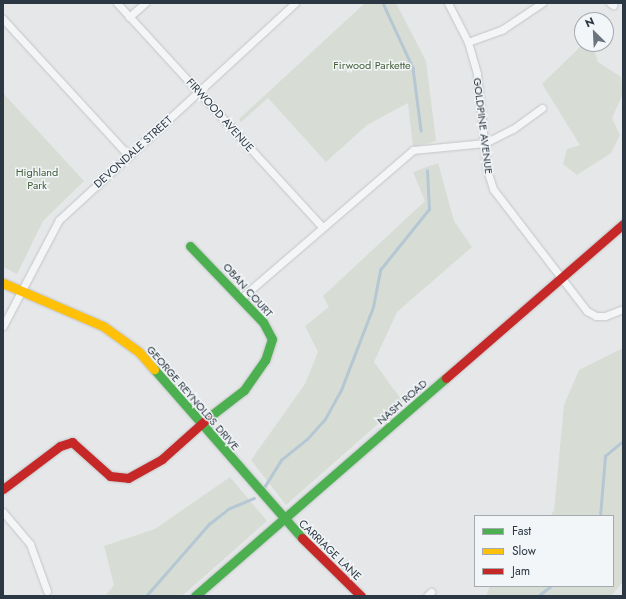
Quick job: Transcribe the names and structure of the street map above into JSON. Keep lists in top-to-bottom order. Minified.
{"streets":{"street":["FIRWOOD AVENUE","GOLDPINE AVENUE","DEVONDALE STREET","OBAN COURT","GEORGE REYNOLDS DRIVE","NASH ROAD","CARRIAGE LANE"]},"crossings":[["FIRWOOD AVENUE","DEVONDALE STREET"],["GOLDPINE AVENUE","NASH ROAD"],["DEVONDALE STREET","GEORGE REYNOLDS DRIVE"],["OBAN COURT","GEORGE REYNOLDS DRIVE"],["GEORGE REYNOLDS DRIVE","NASH ROAD"],["GEORGE REYNOLDS DRIVE","CARRIAGE LANE"],["NASH ROAD","CARRIAGE LANE"]],"parks":["Firwood Parkette","Highland Park"],"legend":["Fast","Slow","Jam"],"north":"top left"}
